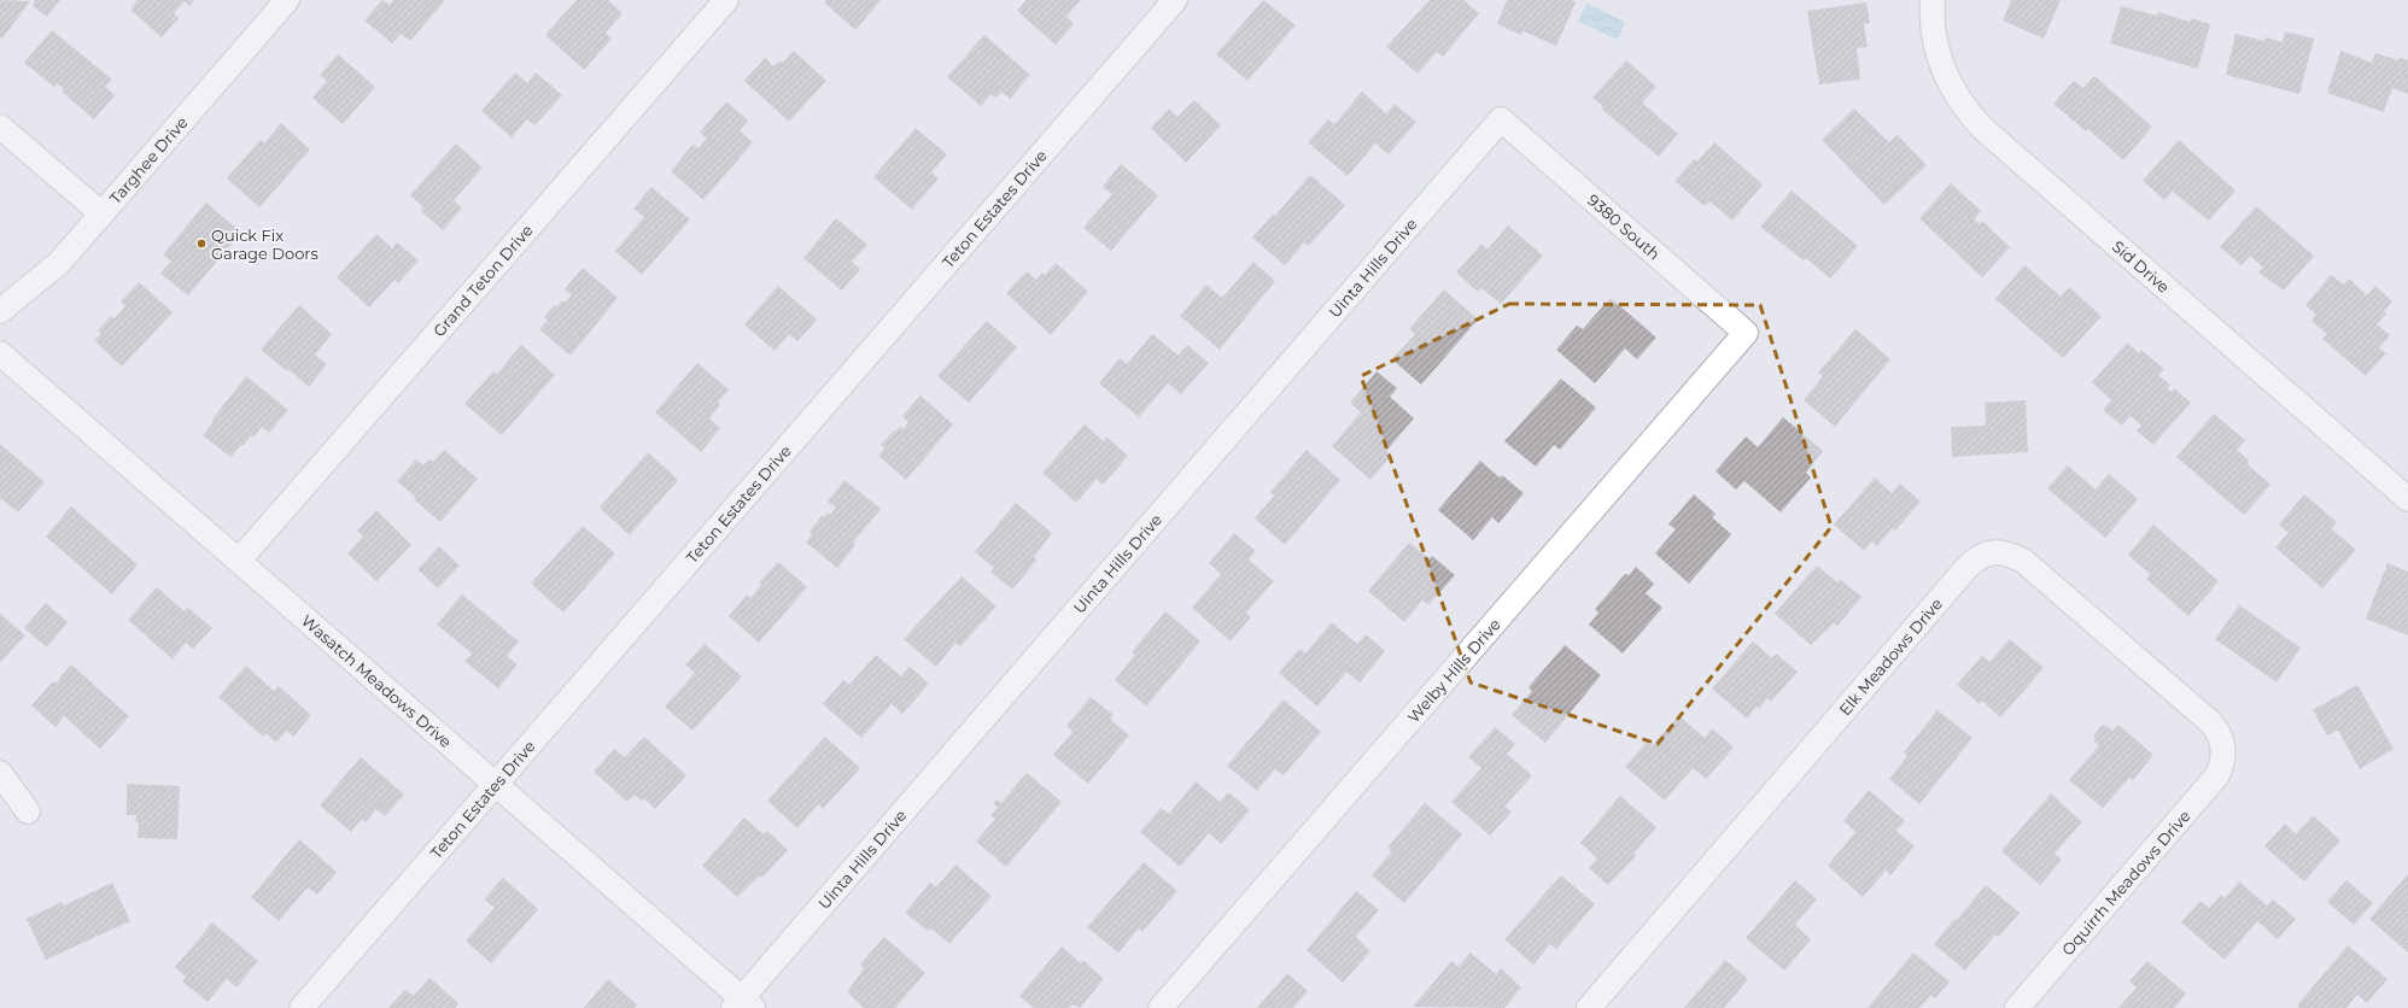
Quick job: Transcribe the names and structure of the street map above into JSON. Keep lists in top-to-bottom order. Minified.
{"streets":{"street":["Targhee Drive","Teton Estates Drive","9380 South","Sid Drive","Uinta Hills Drive","Grand Teton Drive","Elk Meadows Drive","Welby Hills Drive","Wasatch Meadows Drive","Oquirrh Meadows Drive"]},"crossings":[["Teton Estates Drive","Wasatch Meadows Drive"],["9380 South","Uinta Hills Drive"],["9380 South","Welby Hills Drive"],["Uinta Hills Drive","Wasatch Meadows Drive"],["Grand Teton Drive","Wasatch Meadows Drive"],["Elk Meadows Drive","Oquirrh Meadows Drive"]],"places":["Quick Fix Garage Doors"]}
